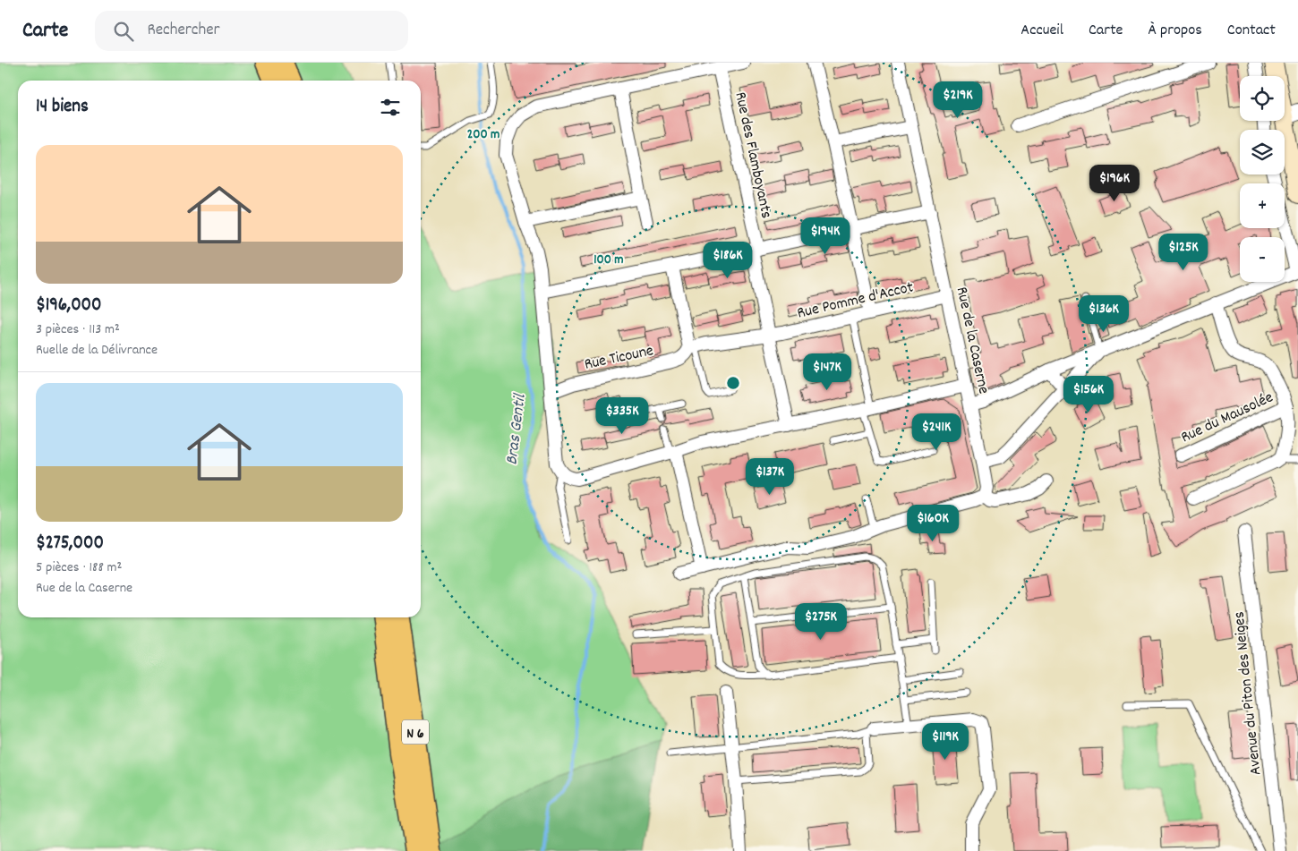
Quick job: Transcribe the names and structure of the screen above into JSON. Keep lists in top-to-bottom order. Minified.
{"streets":{"main road":["N 6"],"street":["Rue des Flamboyants","Rue Pomme d'Accot","Rue de la Caserne","Rue Ticoune","Rue du Mausolée","Avenue du Piton des Neiges"]},"crossings":[["Rue des Flamboyants","Rue Pomme d'Accot"],["Rue des Flamboyants","Rue Ticoune"],["Rue Pomme d'Accot","Rue de la Caserne"],["Rue Pomme d'Accot","Rue Ticoune"]],"water":["Bras Gentil"],"page":{"header":"Carte","search":"Rechercher","nav":["Accueil","Carte","À propos","Contact"],"map_buttons":["+","−"],"heading":"14 biens","price":["$219K","$196K","$194K","$125K","$186K","$136K","$147K","$156K","$335K","$241K","$137K","$160K","$275K","$119K"],"list":[{"name":"$196,000","note":"3 pièces · 113 m² · Ruelle de la Délivrance"},{"name":"$275,000","note":"5 pièces · 188 m² · Rue de la Caserne"}]},"rings":["200 m","100 m"]}
